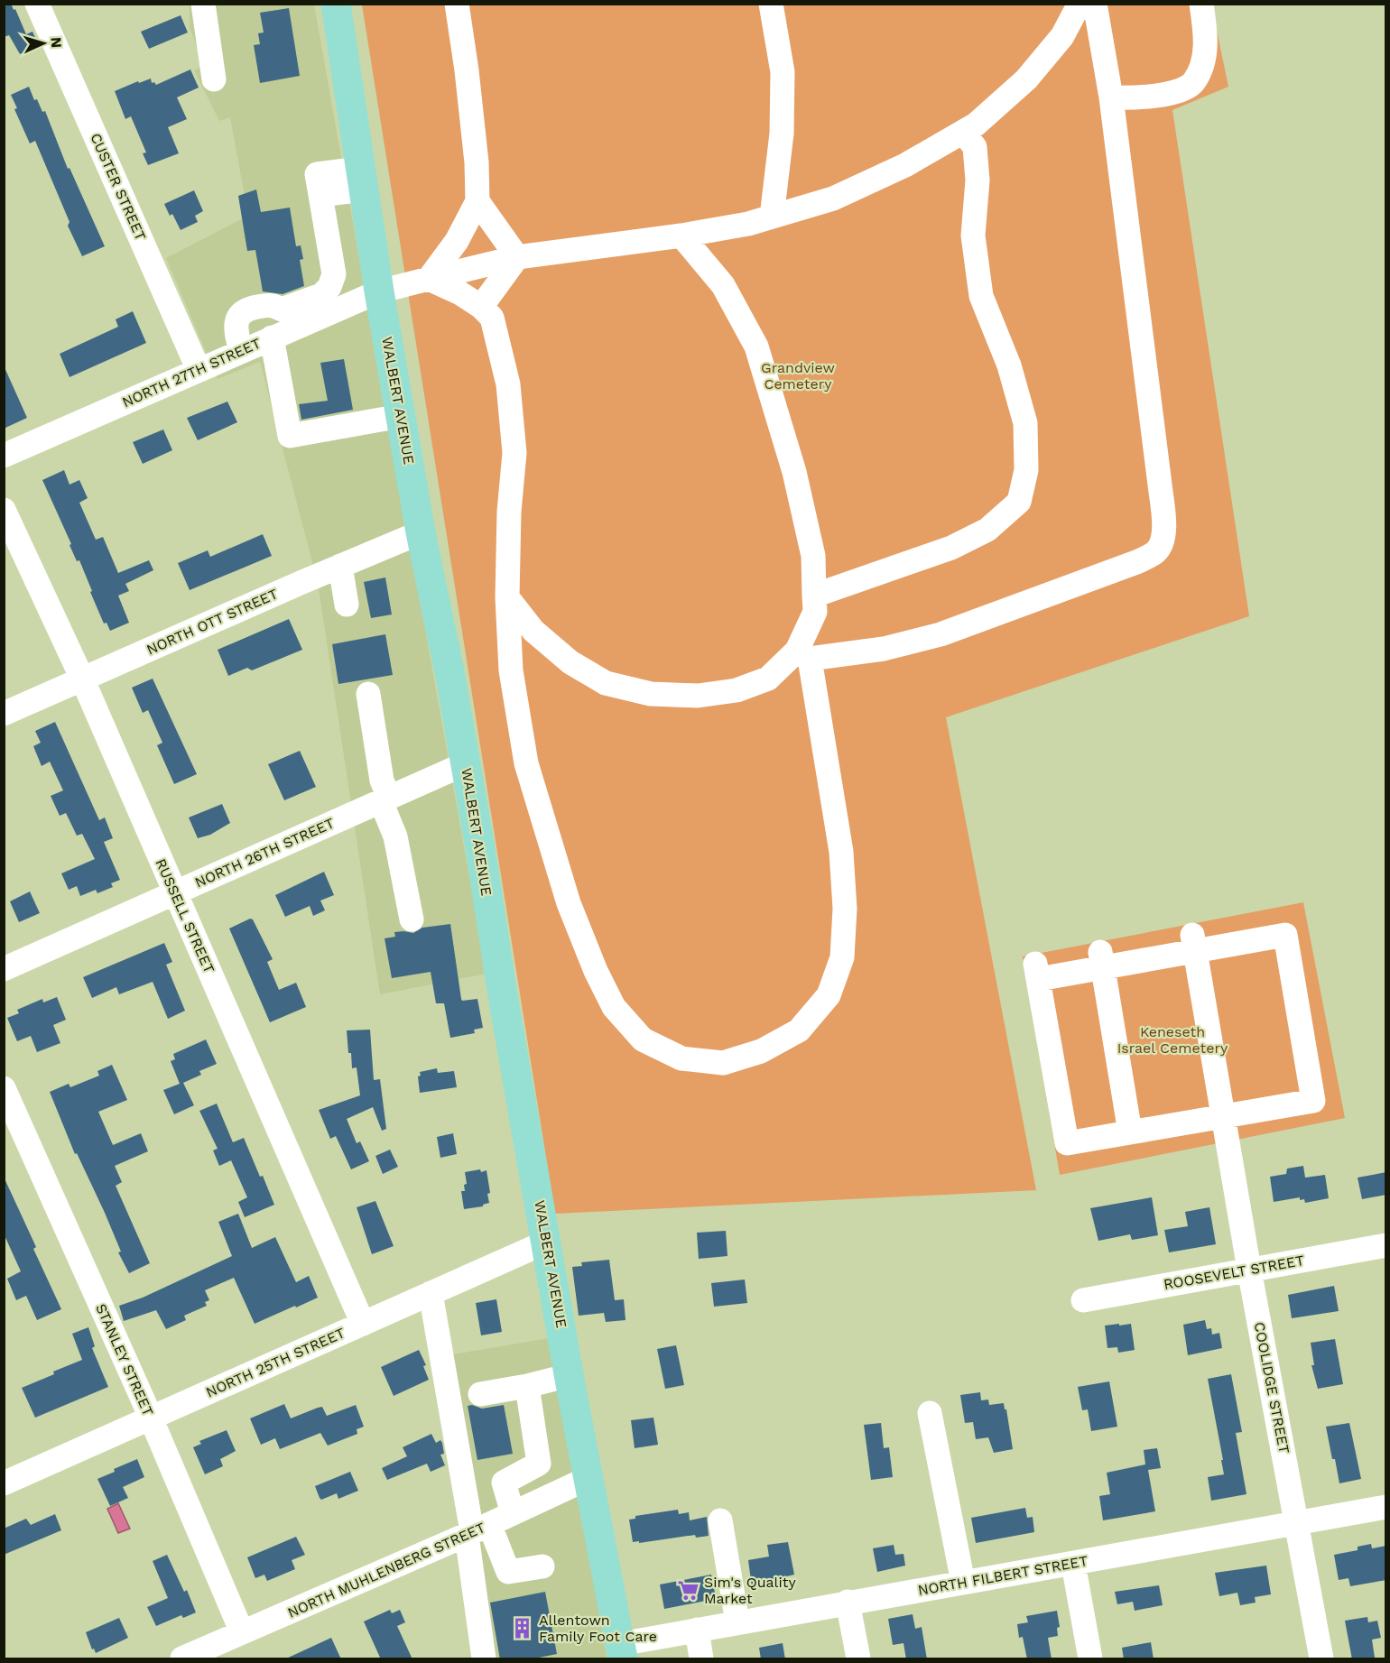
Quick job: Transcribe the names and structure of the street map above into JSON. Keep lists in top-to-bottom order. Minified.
{"streets":{"main road":["WALBERT AVENUE"],"street":["CUSTER STREET","NORTH 27TH STREET","NORTH OTT STREET","NORTH 26TH STREET","RUSSELL STREET","ROOSEVELT STREET","STANLEY STREET","NORTH 25TH STREET","COOLIDGE STREET","NORTH MUHLENBERG STREET","NORTH FILBERT STREET"]},"crossings":[["CUSTER STREET","NORTH 27TH STREET"],["NORTH 27TH STREET","WALBERT AVENUE"],["WALBERT AVENUE","NORTH OTT STREET"],["WALBERT AVENUE","NORTH 26TH STREET"],["WALBERT AVENUE","NORTH 25TH STREET"],["WALBERT AVENUE","NORTH MUHLENBERG STREET"],["WALBERT AVENUE","NORTH FILBERT STREET"],["NORTH OTT STREET","RUSSELL STREET"],["NORTH 26TH STREET","RUSSELL STREET"],["RUSSELL STREET","NORTH 25TH STREET"],["ROOSEVELT STREET","COOLIDGE STREET"],["STANLEY STREET","NORTH 25TH STREET"],["STANLEY STREET","NORTH MUHLENBERG STREET"],["COOLIDGE STREET","NORTH FILBERT STREET"]],"parks":["Grandview Cemetery","Keneseth Israel Cemetery"],"places":{"supermarket":["Sim's Quality Market"],"building":["Allentown Family Foot Care"]},"north":"right"}
